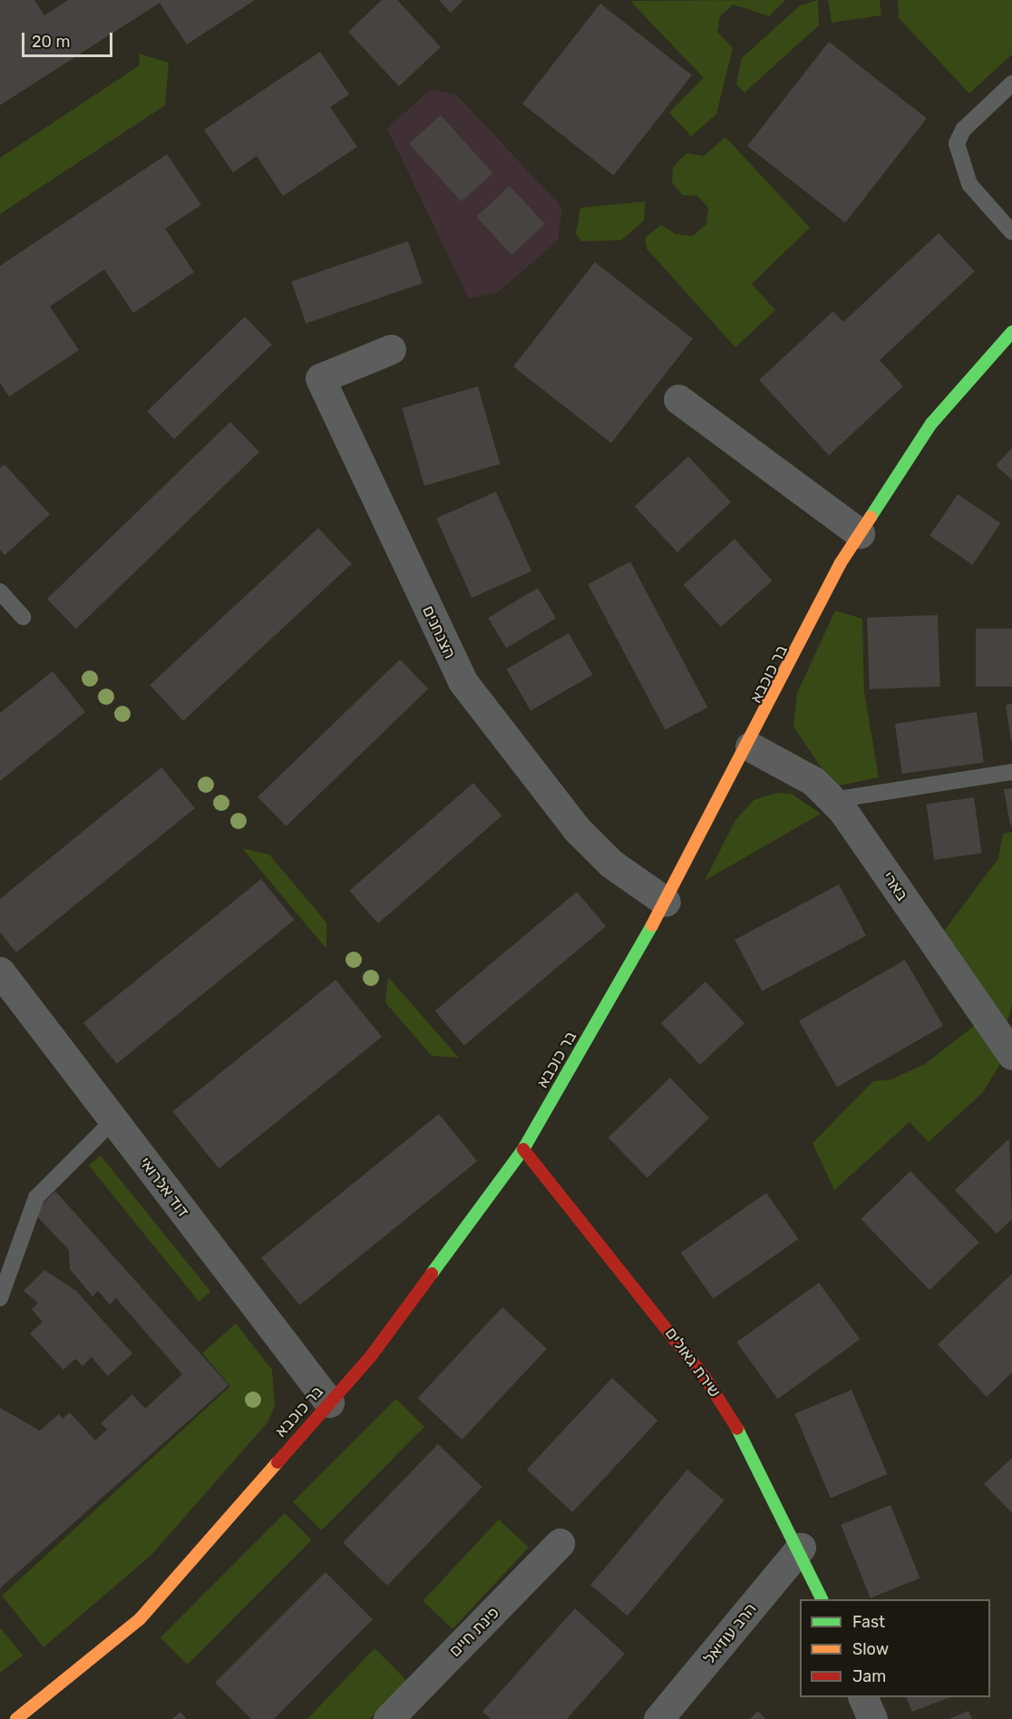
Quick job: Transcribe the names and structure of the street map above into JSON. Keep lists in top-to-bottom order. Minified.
{"streets":{"street":["הצנחנים","בר כוכבא","בארי","דוד אלרואי","שירת גאולים","פינת חיים","הרב עוזיאל"]},"crossings":[["הצנחנים","בר כוכבא"],["בר כוכבא","בארי"],["בר כוכבא","דוד אלרואי"],["בר כוכבא","שירת גאולים"],["שירת גאולים","הרב עוזיאל"]],"legend":["Fast","Slow","Jam"],"scale_bar":"20 m"}
